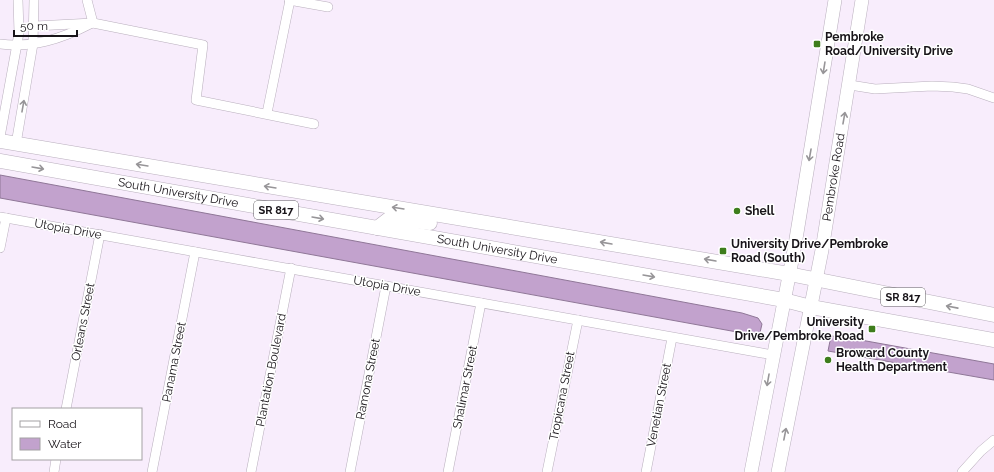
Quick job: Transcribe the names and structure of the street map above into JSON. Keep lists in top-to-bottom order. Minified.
{"streets":{"main road":["Pembroke Road","South University Drive","SR 817"],"street":["Utopia Drive","Orleans Street","Panama Street","Plantation Boulevard","Ramona Street","Shalimar Street","Tropicana Street","Venetian Street"]},"crossings":[["Pembroke Road","South University Drive"],["Utopia Drive","Orleans Street"],["Utopia Drive","Panama Street"],["Utopia Drive","Plantation Boulevard"],["Utopia Drive","Ramona Street"],["Utopia Drive","Shalimar Street"],["Utopia Drive","Tropicana Street"],["Utopia Drive","Venetian Street"]],"places":{"transit":["Pembroke Road/University Drive","University Drive/Pembroke Road (South)","University Drive/Pembroke Road"],"other":["Shell","Broward County Health Department"]},"legend":["Road","Water"],"scale_bar":"50 m"}
